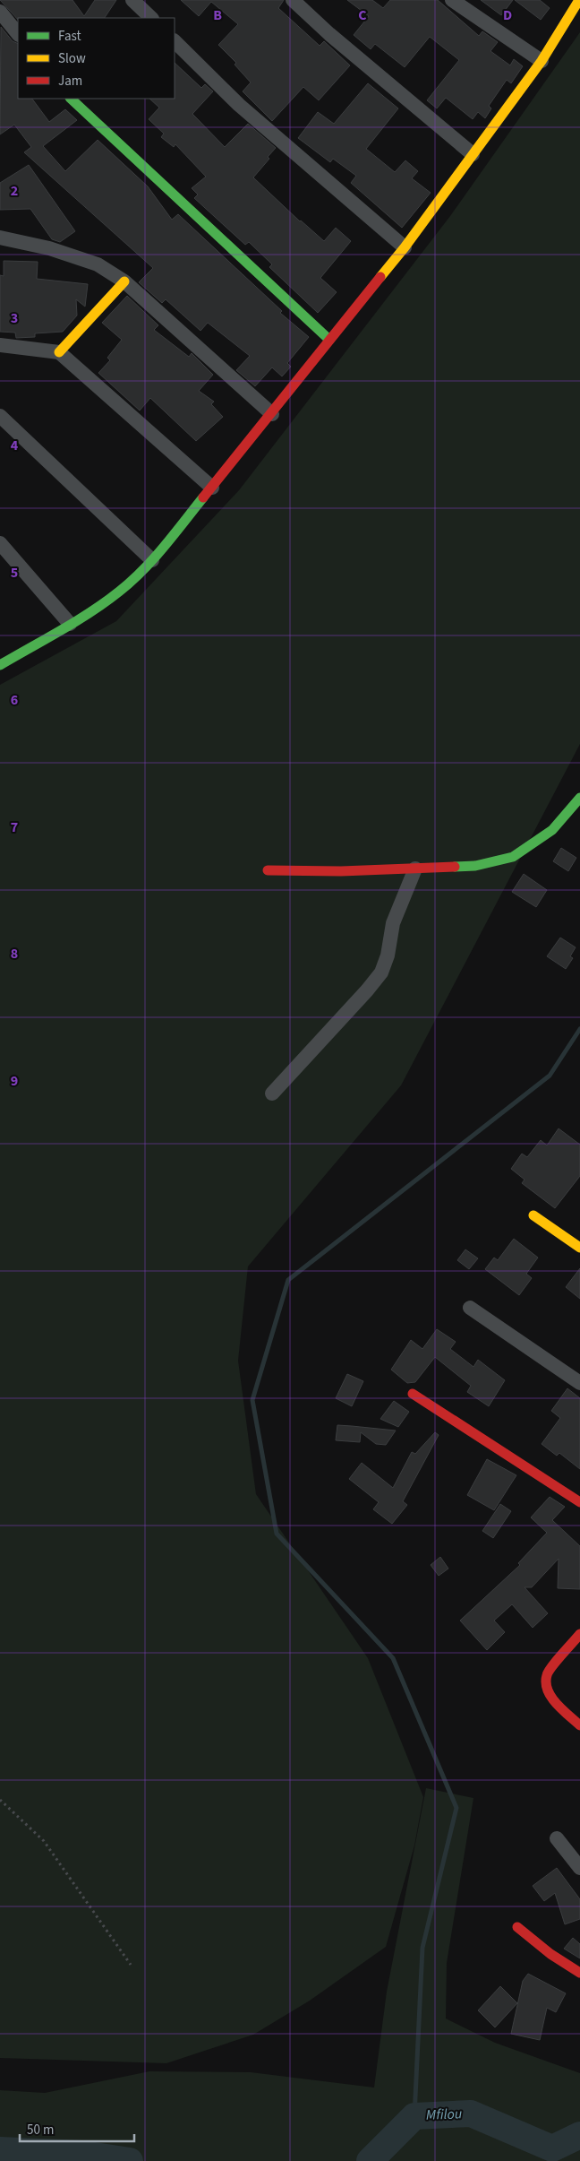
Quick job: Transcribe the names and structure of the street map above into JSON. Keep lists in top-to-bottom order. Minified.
{"water":["Mfilou"],"legend":["Fast","Slow","Jam"],"scale_bar":"50 m","grid":{"columns":["B","C","D"],"rows":["2","3","4","5","6","7","8","9"]}}
